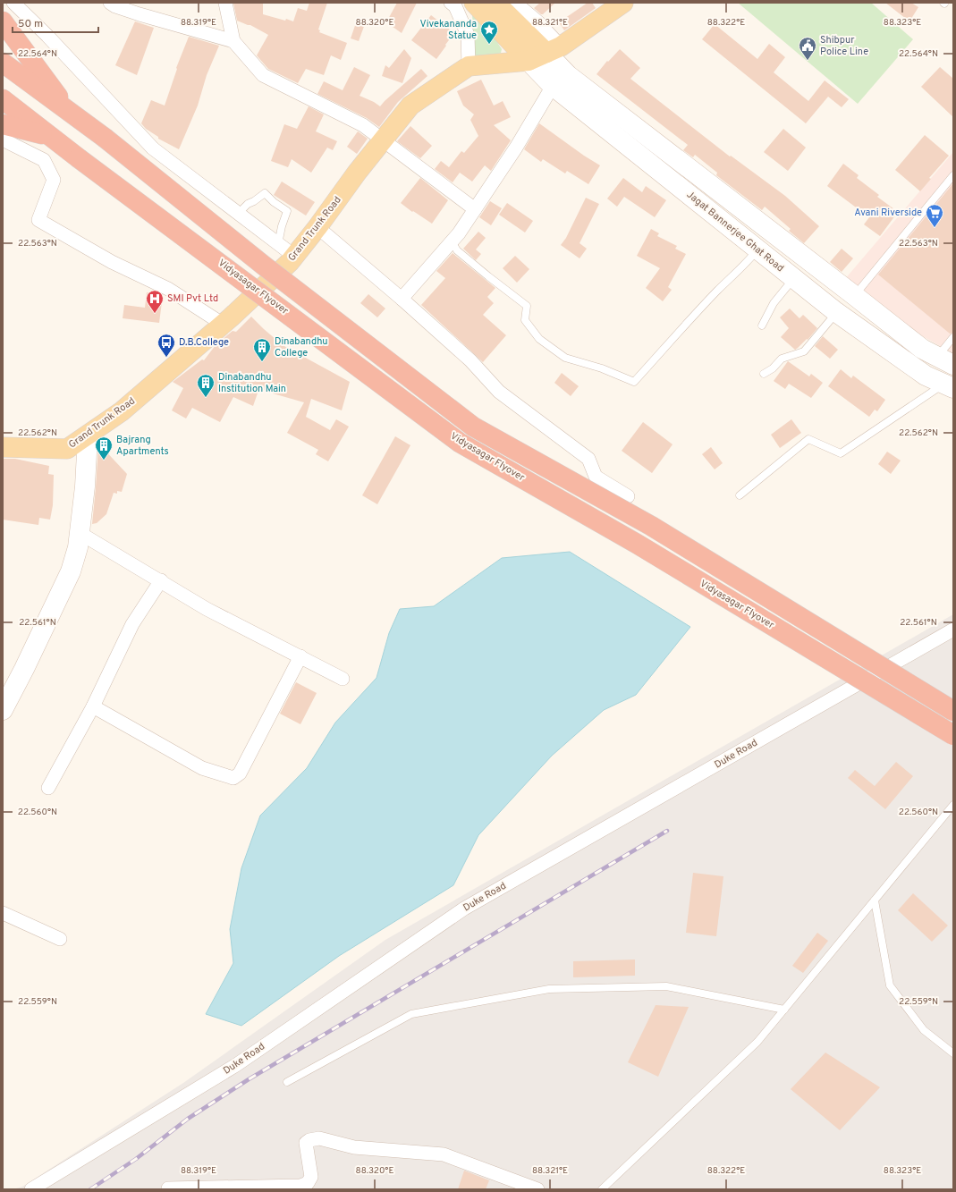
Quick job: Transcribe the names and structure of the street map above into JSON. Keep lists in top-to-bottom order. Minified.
{"streets":{"highway":["Vidyasagar Flyover"],"main road":["Grand Trunk Road","Jagat Bannerjee Ghat Road"],"street":["Duke Road"]},"crossings":[["Grand Trunk Road","Jagat Bannerjee Ghat Road"]],"places":{"place":["Vivekananda Statue"],"public building":["Shibpur Police Line"],"supermarket":["Avani Riverside"],"hospital":["SMI Pvt Ltd"],"bus stop":["D.B.College"],"building":["Dinabandhu College","Dinabandhu Institution Main","Bajrang Apartments"]},"scale_bar":"50 m","coordinates":["88.319°E","88.320°E","88.321°E","88.322°E","88.323°E","22.564°N","22.563°N","22.562°N","22.561°N","22.560°N","22.559°N"]}
